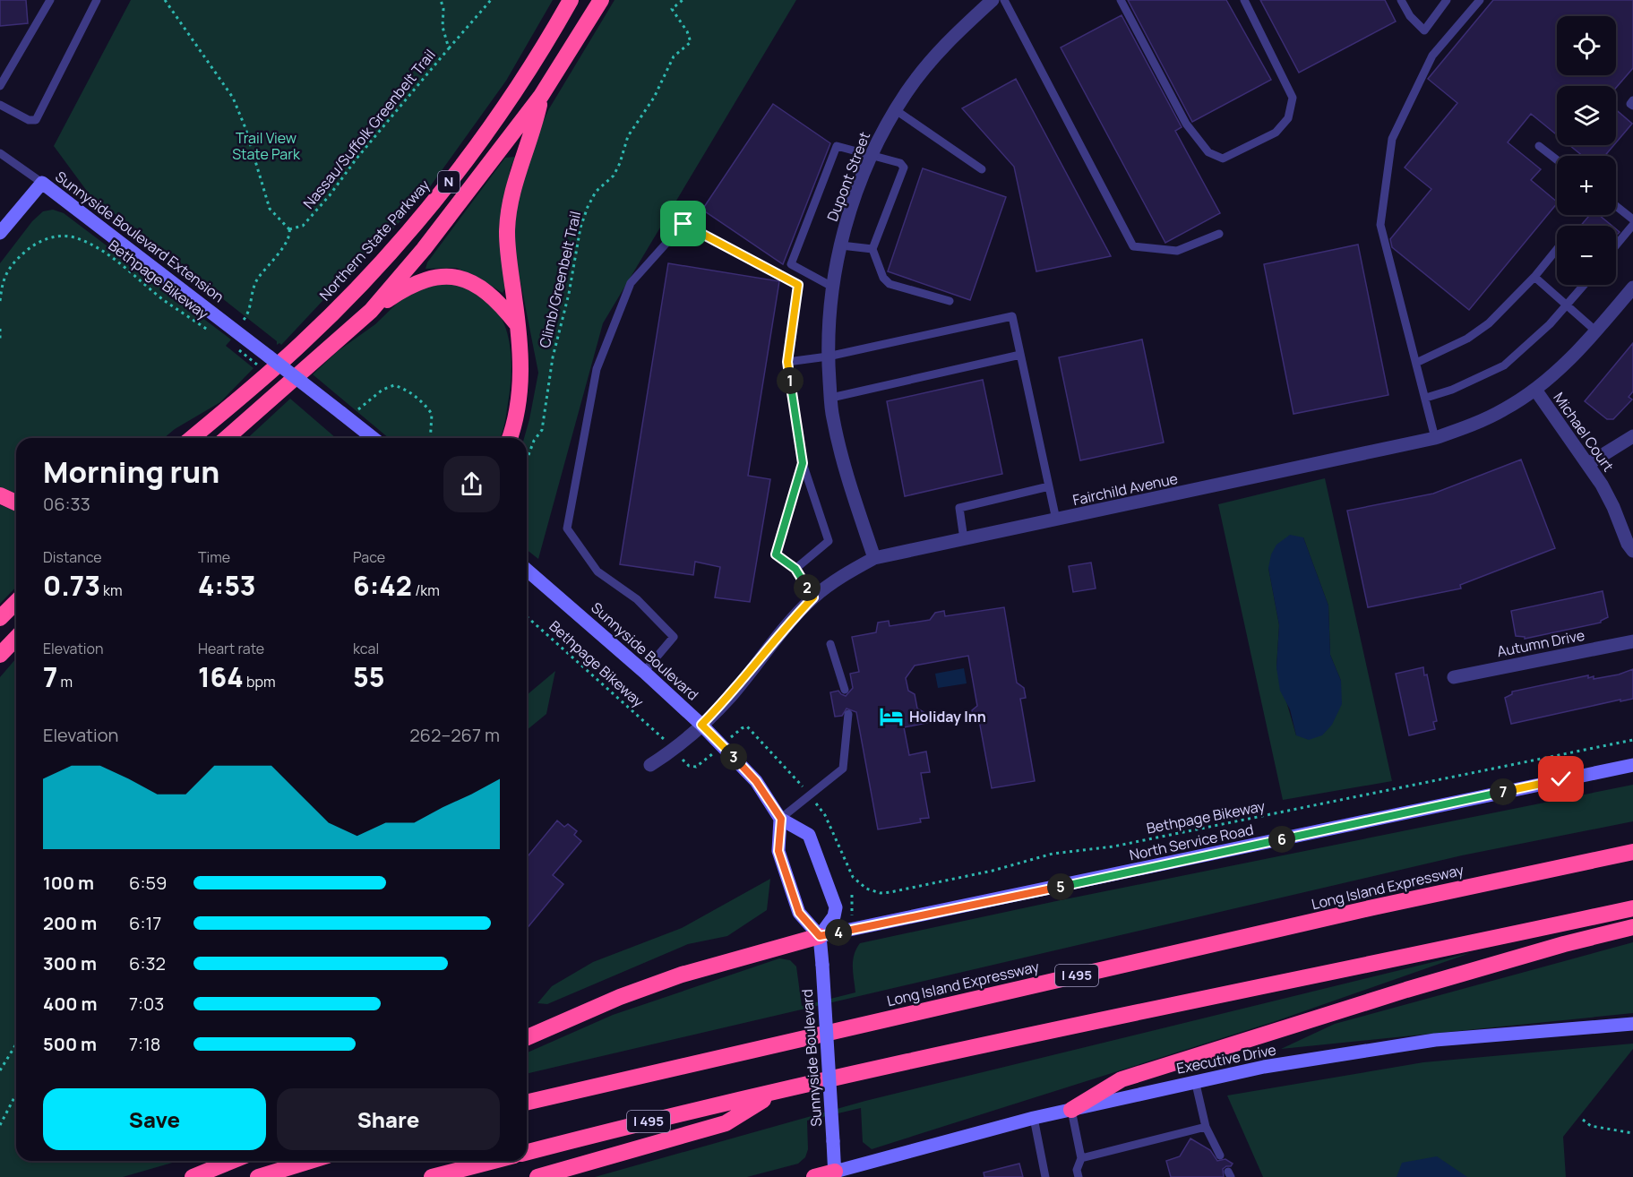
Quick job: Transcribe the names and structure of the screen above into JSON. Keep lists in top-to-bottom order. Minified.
{"streets":{"highway":["N","Northern State Parkway","Long Island Expressway","I 495"],"main road":["Sunnyside Boulevard Extension","Sunnyside Boulevard","North Service Road","Executive Drive"],"street":["Dupont Street","Michael Court","Fairchild Avenue","Autumn Drive"],"path":["Nassau/Suffolk Greenbelt Trail","Bethpage Bikeway","Climb/Greenbelt Trail"]},"crossings":[["Dupont Street","Fairchild Avenue"],["Michael Court","Fairchild Avenue"],["Fairchild Avenue","Sunnyside Boulevard"],["Sunnyside Boulevard","North Service Road"],["Sunnyside Boulevard","Executive Drive"]],"parks":["Trail View State Park"],"places":{"hotel":["Holiday Inn"]},"page":{"map_buttons":["+","−"],"pins":["1","2","3","7","6","5","4"],"heading":["Morning run","06:33"],"stats":[["Distance","0.73 km"],["Time","4:53"],["Pace","6:42 /km"],["Elevation","7 m"],["Heart rate","164 bpm"],["kcal","55"]],"chart":["Elevation","262–267 m"],"list":[{"name":"100 m","note":"6:59"},{"name":"200 m","note":"6:17"},{"name":"300 m","note":"6:32"},{"name":"400 m","note":"7:03"},{"name":"500 m","note":"7:18"}],"buttons":["Save","Share"]}}
